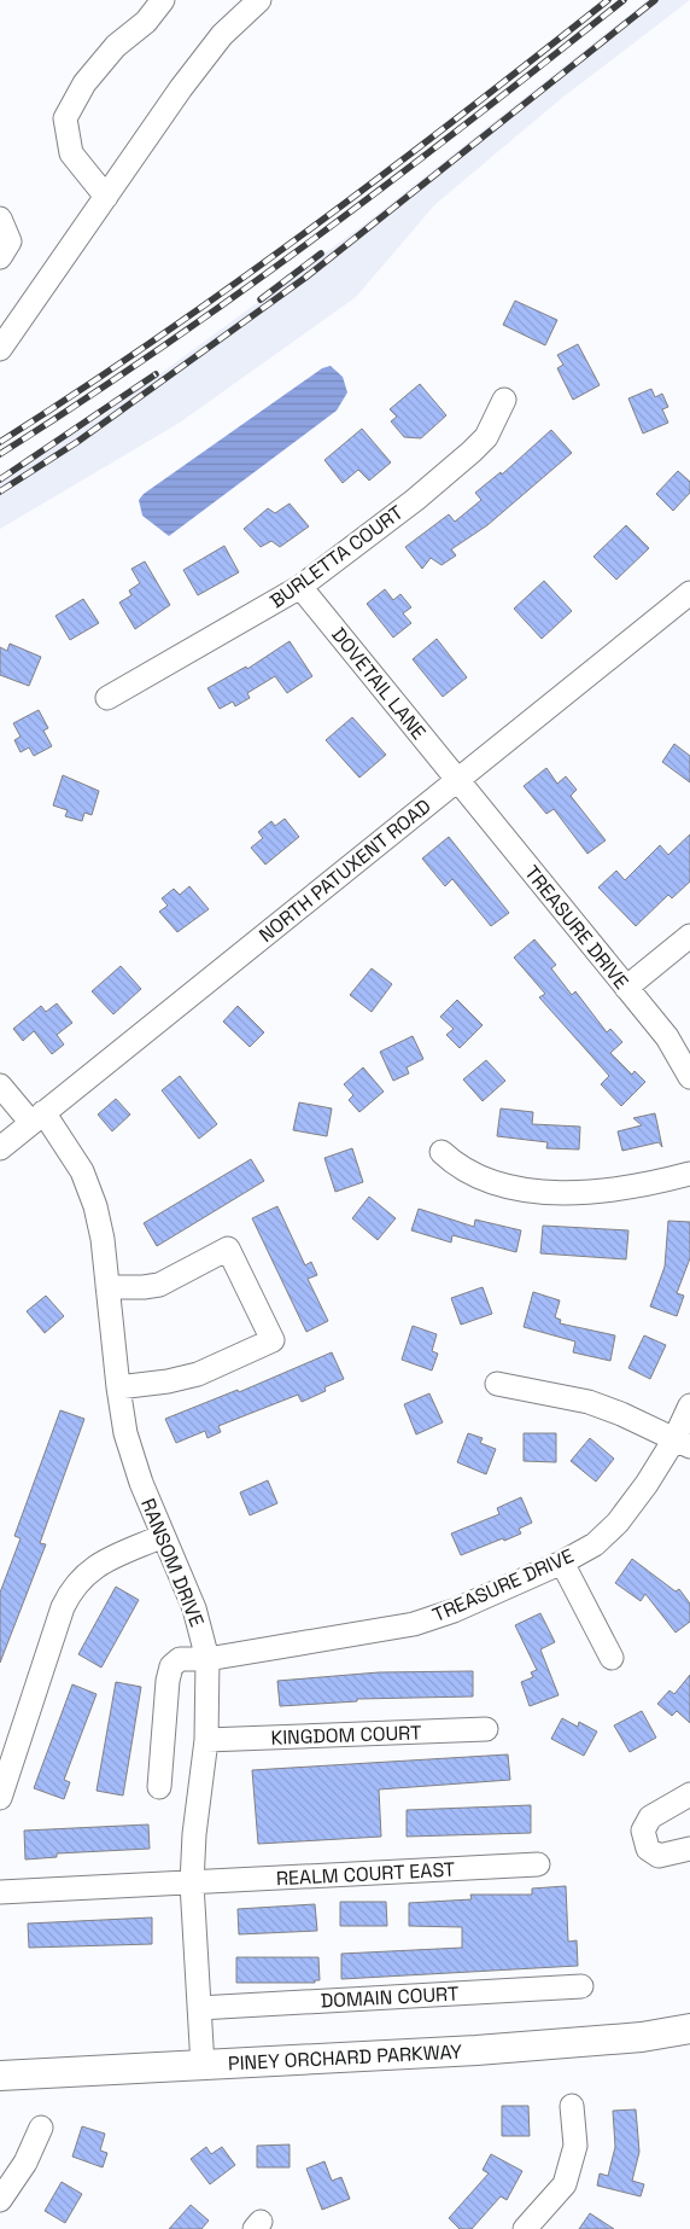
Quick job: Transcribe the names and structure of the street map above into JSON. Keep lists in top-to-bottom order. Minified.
{"streets":{"main road":["PINEY ORCHARD PARKWAY"],"street":["BURLETTA COURT","DOVETAIL LANE","NORTH PATUXENT ROAD","TREASURE DRIVE","RANSOM DRIVE","KINGDOM COURT","REALM COURT EAST","DOMAIN COURT"]},"crossings":[["BURLETTA COURT","DOVETAIL LANE"],["DOVETAIL LANE","NORTH PATUXENT ROAD"],["DOVETAIL LANE","TREASURE DRIVE"],["NORTH PATUXENT ROAD","TREASURE DRIVE"],["NORTH PATUXENT ROAD","RANSOM DRIVE"],["TREASURE DRIVE","RANSOM DRIVE"],["RANSOM DRIVE","KINGDOM COURT"],["RANSOM DRIVE","REALM COURT EAST"],["RANSOM DRIVE","DOMAIN COURT"],["RANSOM DRIVE","PINEY ORCHARD PARKWAY"]]}
